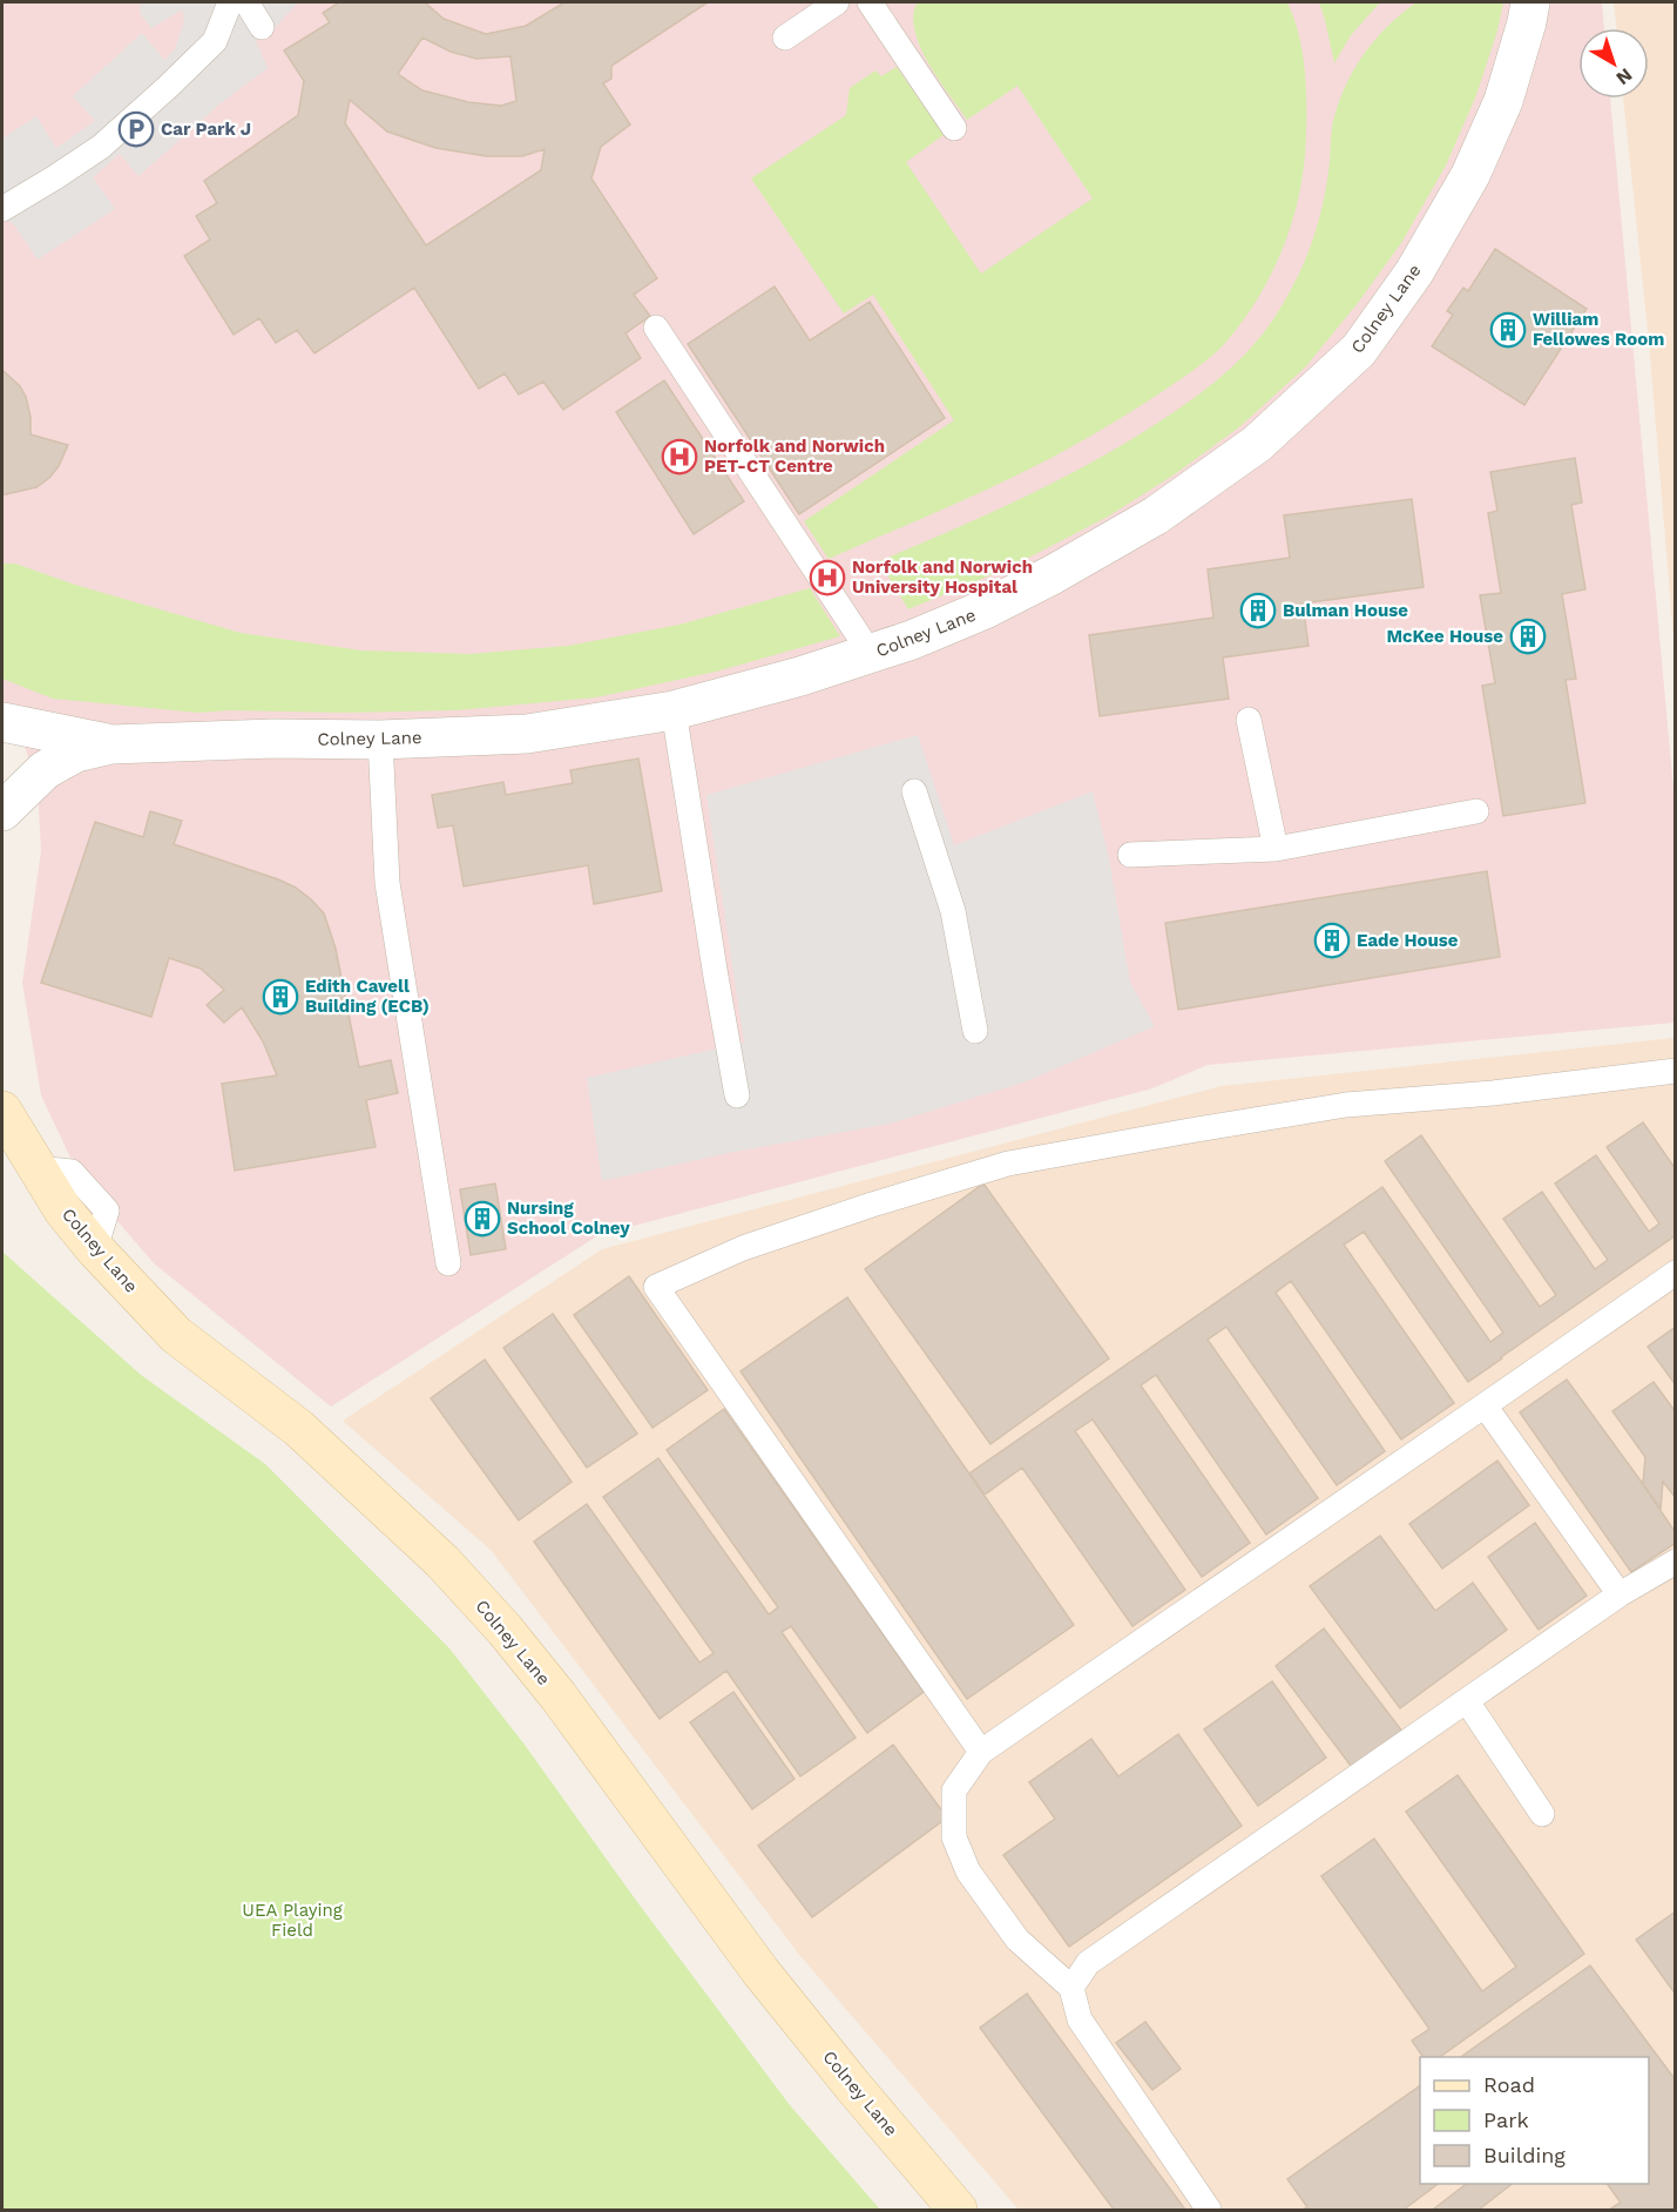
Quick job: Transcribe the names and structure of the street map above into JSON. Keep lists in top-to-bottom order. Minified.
{"streets":{"street":["Colney Lane"]},"parks":["UEA Playing Field"],"places":{"parking":["Car Park J"],"building":["William Fellowes Room","Bulman House","McKee House","Eade House","Edith Cavell Building (ECB)","Nursing School Colney"],"hospital":["Norfolk and Norwich PET-CT Centre","Norfolk and Norwich University Hospital"]},"legend":["Road","Park","Building"],"north":"bottom right"}
